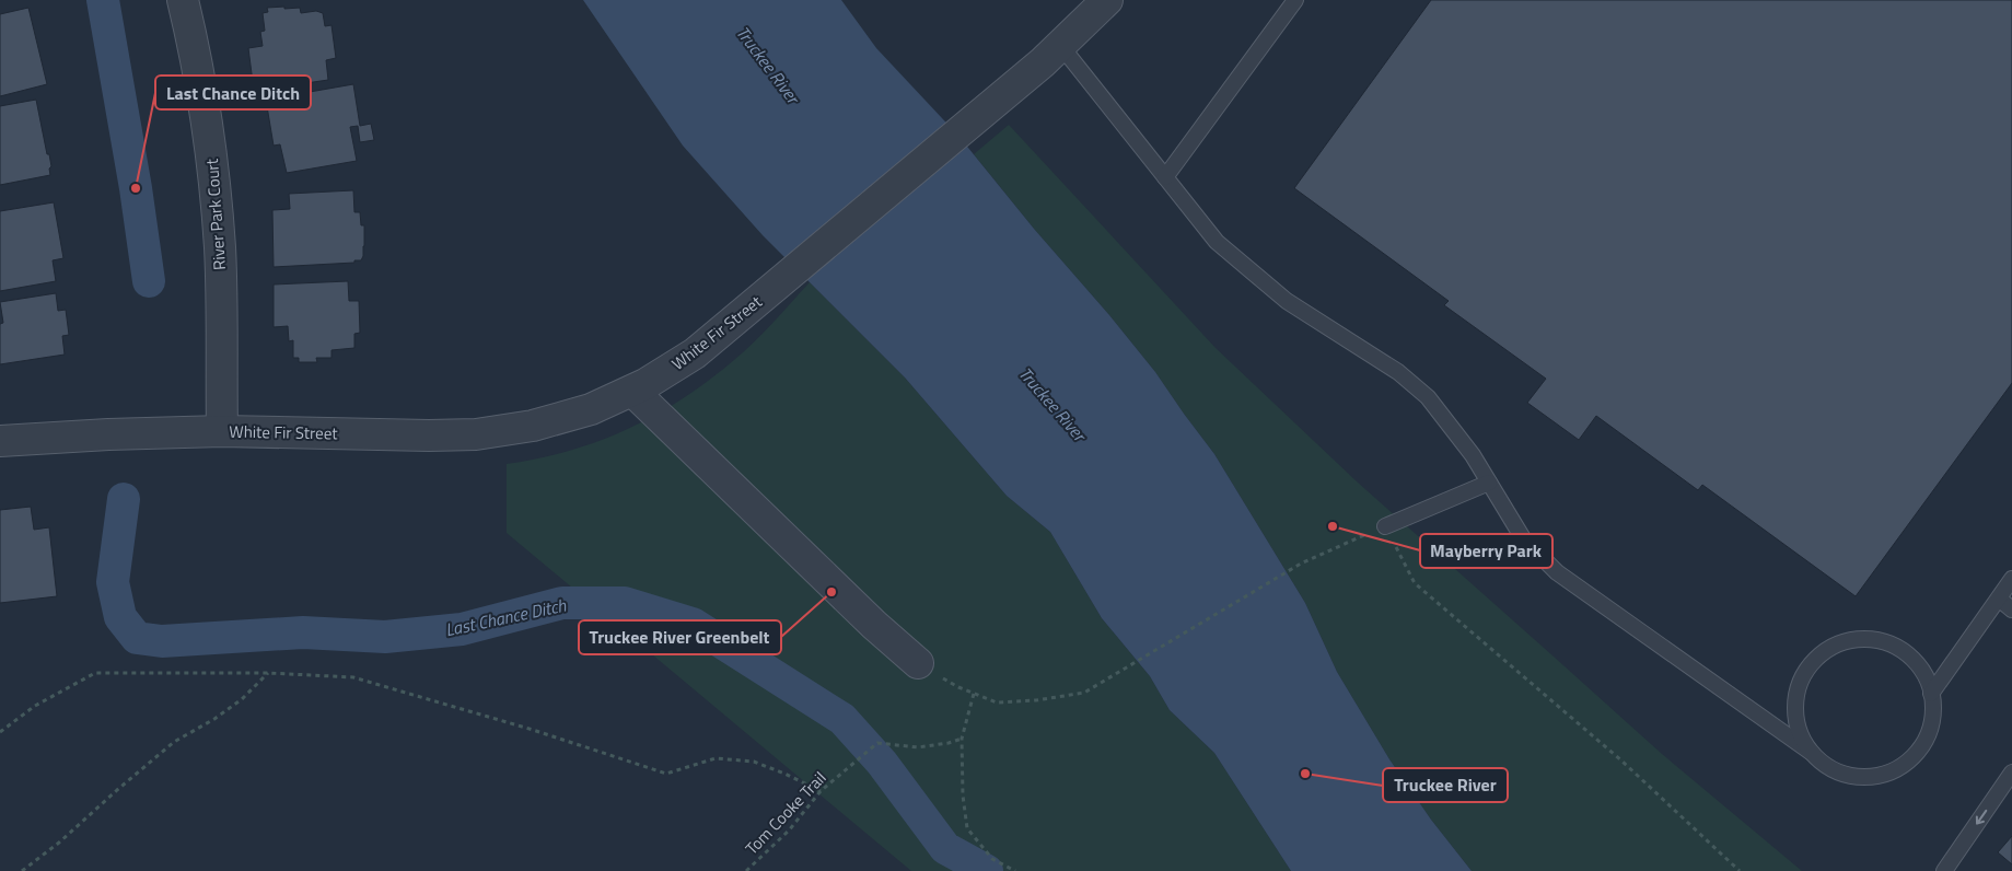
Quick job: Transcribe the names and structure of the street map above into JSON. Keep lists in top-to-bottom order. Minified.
{"streets":{"street":["River Park Court","White Fir Street"],"path":["Tom Cooke Trail"]},"crossings":[["River Park Court","White Fir Street"]],"water":["Truckee River","Last Chance Ditch"],"places":["Last Chance Ditch","Mayberry Park","Truckee River Greenbelt","Truckee River"]}
